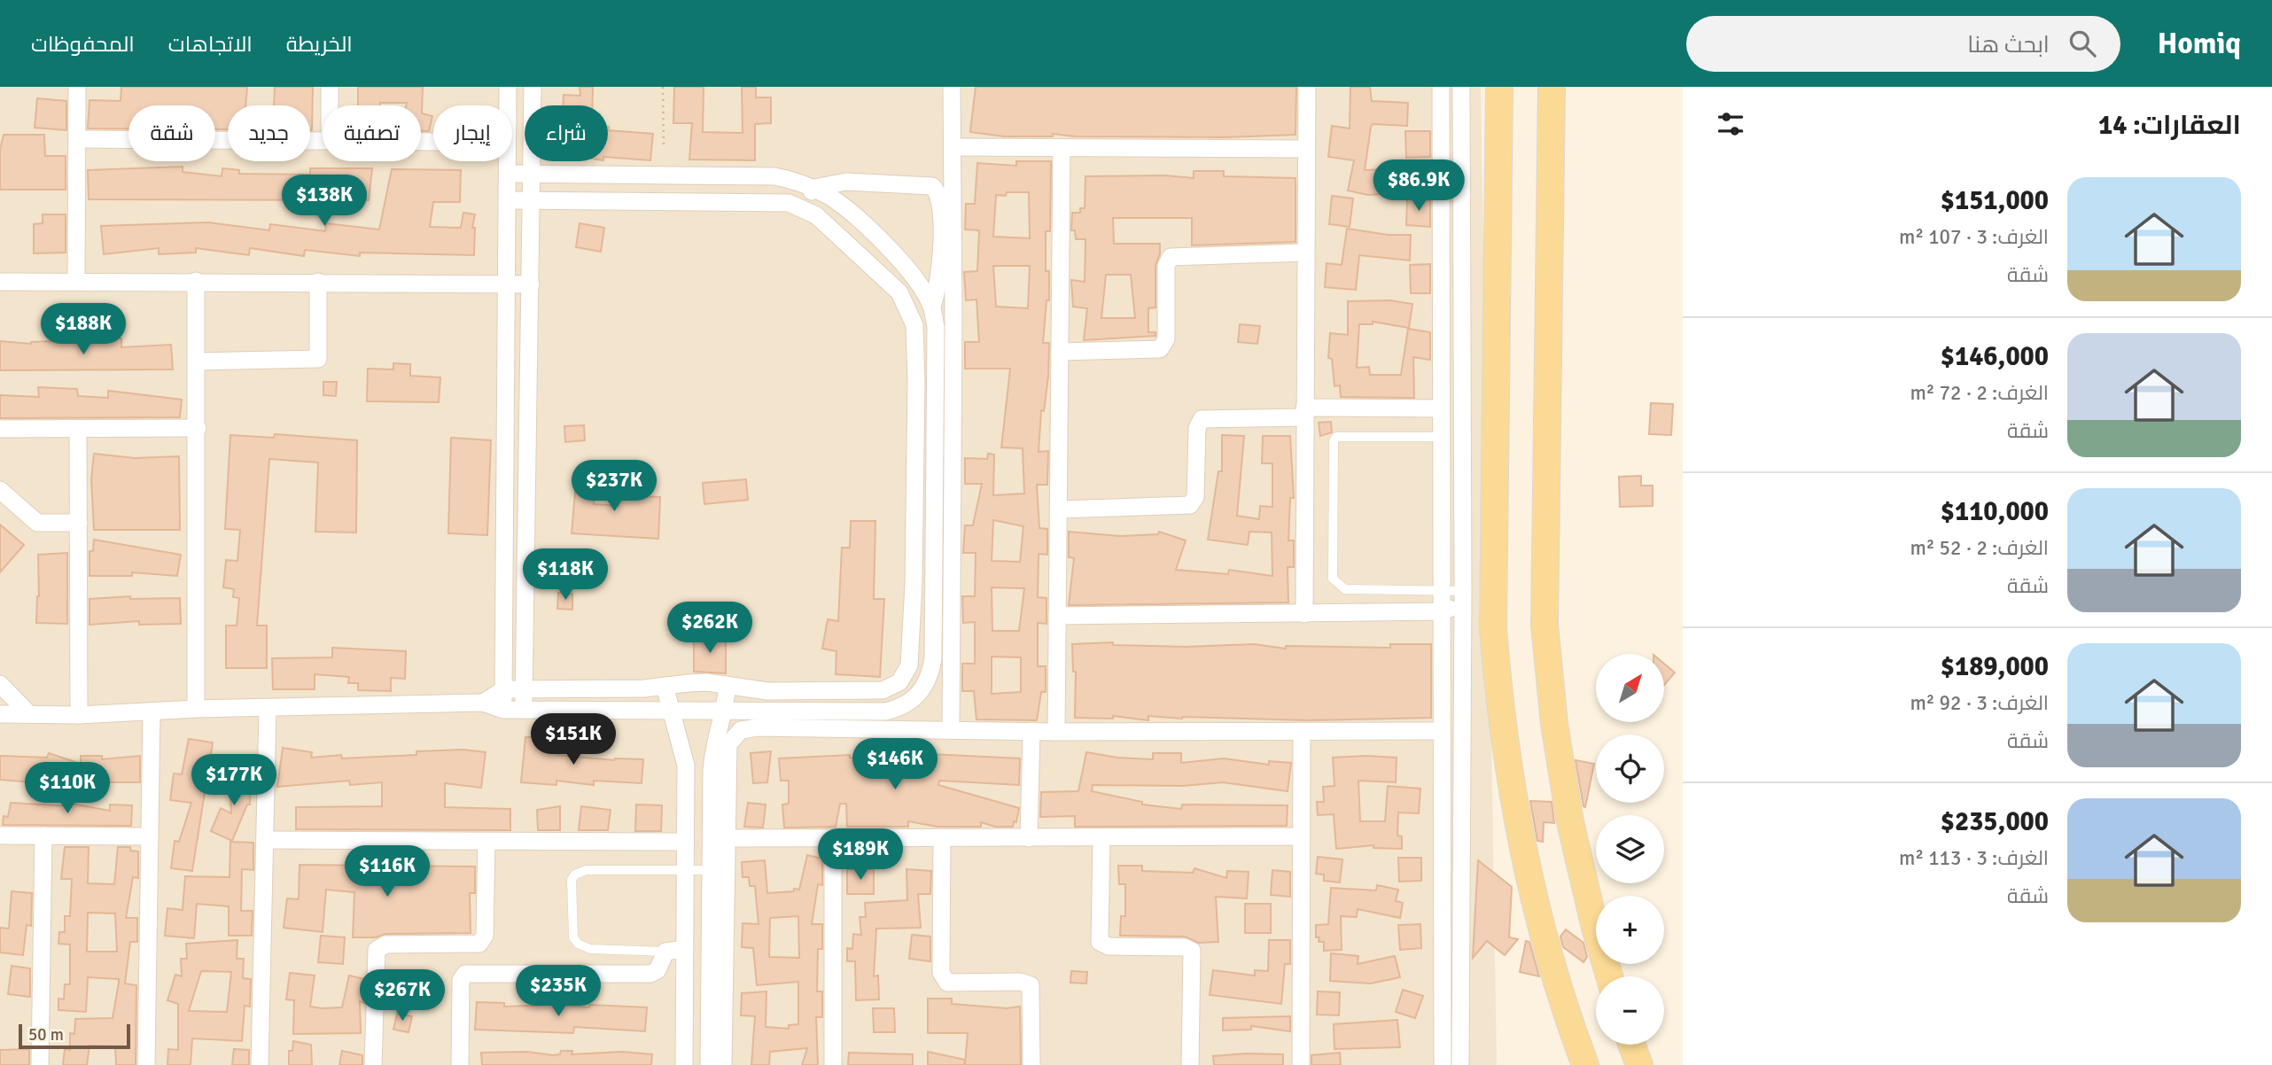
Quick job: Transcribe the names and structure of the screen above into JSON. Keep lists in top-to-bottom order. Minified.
{"scale_bar":"50 m","north":"top right","page":{"header":"Homiq","search":"ابحث هنا","nav":["الخريطة","الاتجاهات","المحفوظات"],"heading":"العقارات: 14","chip":["شراء","إيجار","تصفية","جديد","شقة"],"price":["$86.9K","$138K","$188K","$237K","$118K","$262K","$151K","$146K","$177K","$110K","$189K","$116K","$235K","$267K"],"list":[{"name":"$151,000","note":"الغرف: 3 · 107 m² · شقة"},{"name":"$146,000","note":"الغرف: 2 · 72 m² · شقة"},{"name":"$110,000","note":"الغرف: 2 · 52 m² · شقة"},{"name":"$189,000","note":"الغرف: 3 · 92 m² · شقة"},{"name":"$235,000","note":"الغرف: 3 · 113 m² · شقة"}],"map_buttons":["+","−"],"scale":"50 m"}}
